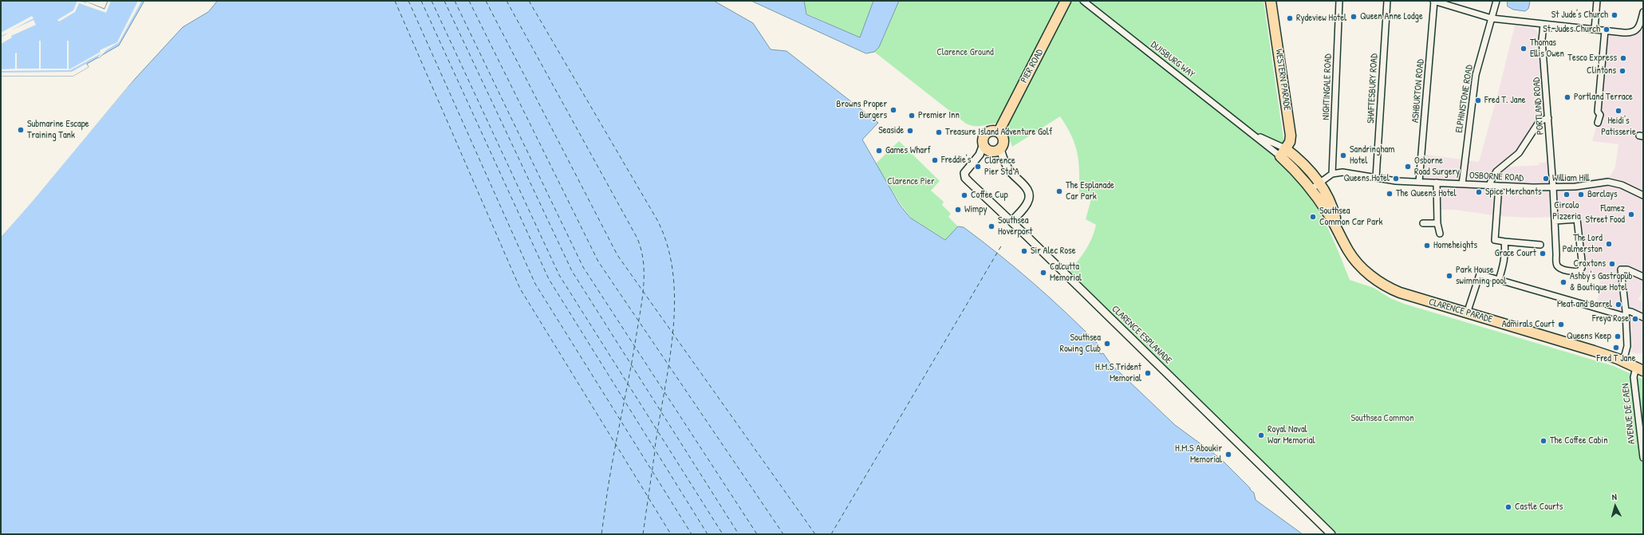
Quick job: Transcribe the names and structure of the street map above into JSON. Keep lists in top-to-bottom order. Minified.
{"streets":{"main road":["PIER ROAD","WESTERN PARADE","CLARENCE PARADE"],"street":["DUISBURG WAY","NIGHTINGALE ROAD","SHAFTESBURY ROAD","ASHBURTON ROAD","ELPHINSTONE ROAD","PORTLAND ROAD","OSBORNE ROAD","CLARENCE ESPLANADE","AVENUE DE CAEN"]},"crossings":[["DUISBURG WAY","WESTERN PARADE"],["DUISBURG WAY","CLARENCE PARADE"],["PIER ROAD","CLARENCE ESPLANADE"],["WESTERN PARADE","CLARENCE PARADE"],["NIGHTINGALE ROAD","OSBORNE ROAD"],["SHAFTESBURY ROAD","OSBORNE ROAD"],["ASHBURTON ROAD","OSBORNE ROAD"],["ELPHINSTONE ROAD","OSBORNE ROAD"],["PORTLAND ROAD","OSBORNE ROAD"],["CLARENCE PARADE","AVENUE DE CAEN"]],"parks":["Clarence Ground","Clarence Pier","Southsea Common"],"places":["St Jude's Church","Queen Anne Lodge","Rydeview Hotel","St. Judes Church","Thomas Ellis Owen","Tesco Express","Clintons","Portland Terrace","Fred T. Jane","Browns Proper Burgers","Heidi's Patisserie","Premier Inn","Submarine Escape Training Tank","Seaside","Treasure Island Adventure Golf","Games Wharf","Sandringham Hotel","Freddie's","Clarence Pier Std A","Osborne Road Surgery","Queens Hotel","William Hill","The Esplanade Car Park","Spice Merchants","The Queens Hotel","Circolo Pizzeria","Barclays","Coffee Cup","Wimpy","Flamez Street Food","Southsea Common Car Park","Southsea Hoverport","The Lord Palmerston","Homeheights","Sir Alec Rose","Grace Court","Croxtons","Calcutta Memorial","Park House swimming pool","Ashby's Gastropub & Boutique Hotel","Meat and Barrel","Freya Rose","Admirals Court","Queens Keep","Southsea Rowing Club","Fred T Jane","H.M.S Trident Memorial","Royal Naval War Memorial","The Coffee Cabin","H.M.S Aboukir Memorial","Castle Courts"],"north":"top"}
